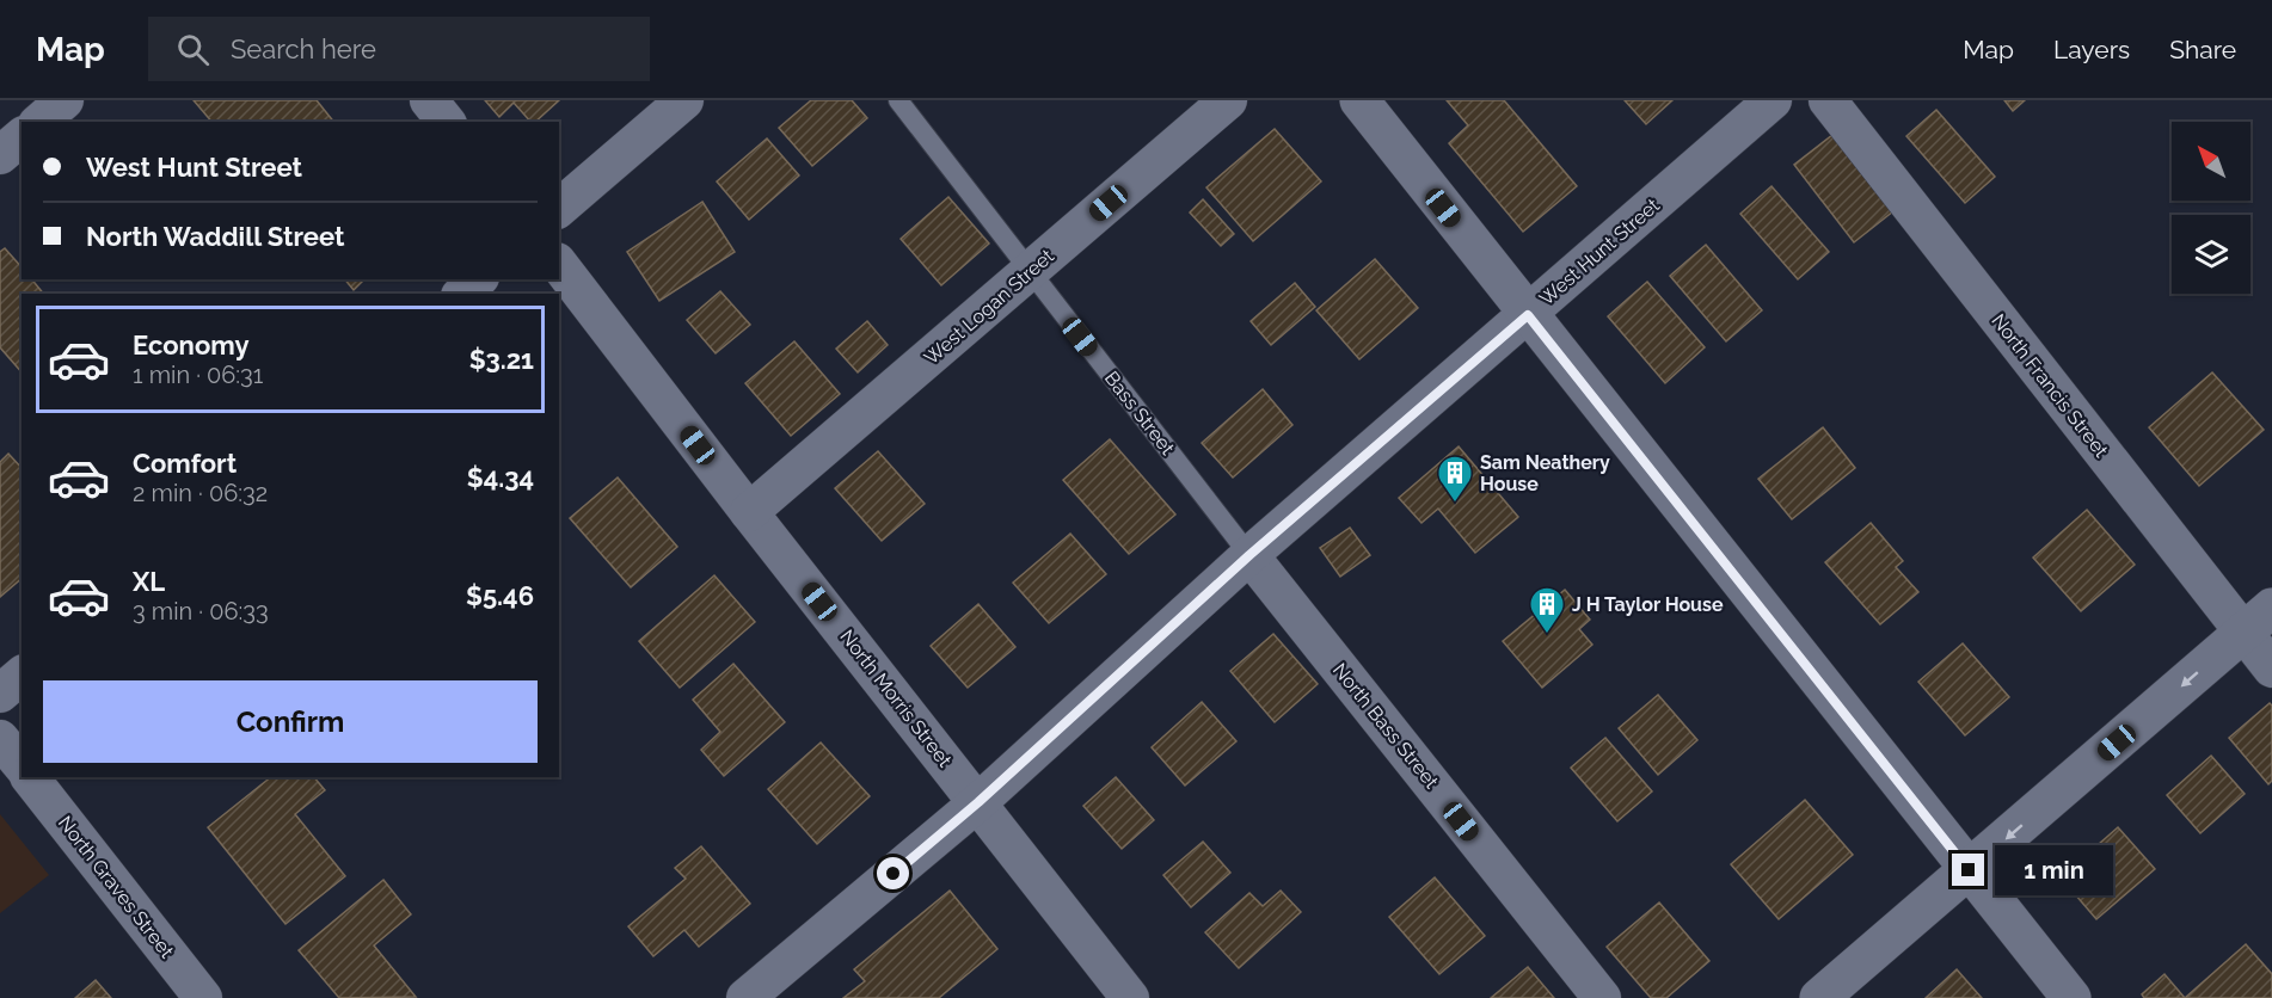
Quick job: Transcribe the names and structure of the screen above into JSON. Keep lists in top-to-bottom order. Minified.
{"streets":{"street":["West Hunt Street","West Logan Street","North Francis Street","North Morris Street","North Bass Street","North Graves Street"],"lane":["Bass Street"]},"crossings":[["West Hunt Street","Bass Street"],["West Hunt Street","North Morris Street"],["West Hunt Street","North Bass Street"],["West Logan Street","Bass Street"],["West Logan Street","North Morris Street"],["Bass Street","North Bass Street"]],"places":{"building":["Sam Neathery House","J H Taylor House"]},"north":"top left","page":{"header":"Map","search":"Search here","nav":["Map","Layers","Share"],"banner":["West Hunt Street","North Waddill Street"],"list":[{"name":"Economy","note":"1 min · 06:31","value":"$3.21"},{"name":"Comfort","note":"2 min · 06:32","value":"$4.34"},{"name":"XL","note":"3 min · 06:33","value":"$5.46"}],"buttons":"Confirm","bubble":"1 min"}}
